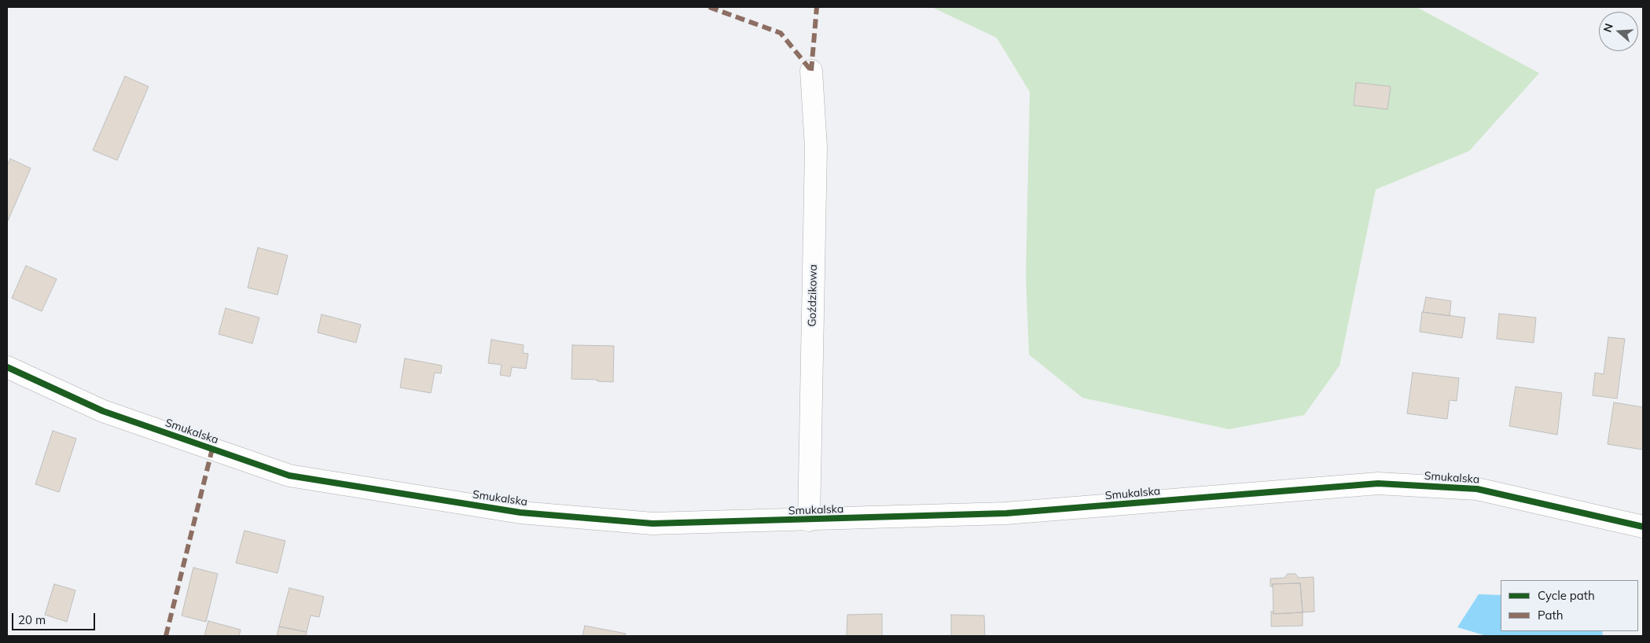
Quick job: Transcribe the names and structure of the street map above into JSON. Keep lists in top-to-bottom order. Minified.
{"streets":{"street":["Goździkowa","Smukalska"]},"crossings":[["Goździkowa","Smukalska"]],"legend":["Cycle path","Path"],"scale_bar":"20 m","north":"left"}
